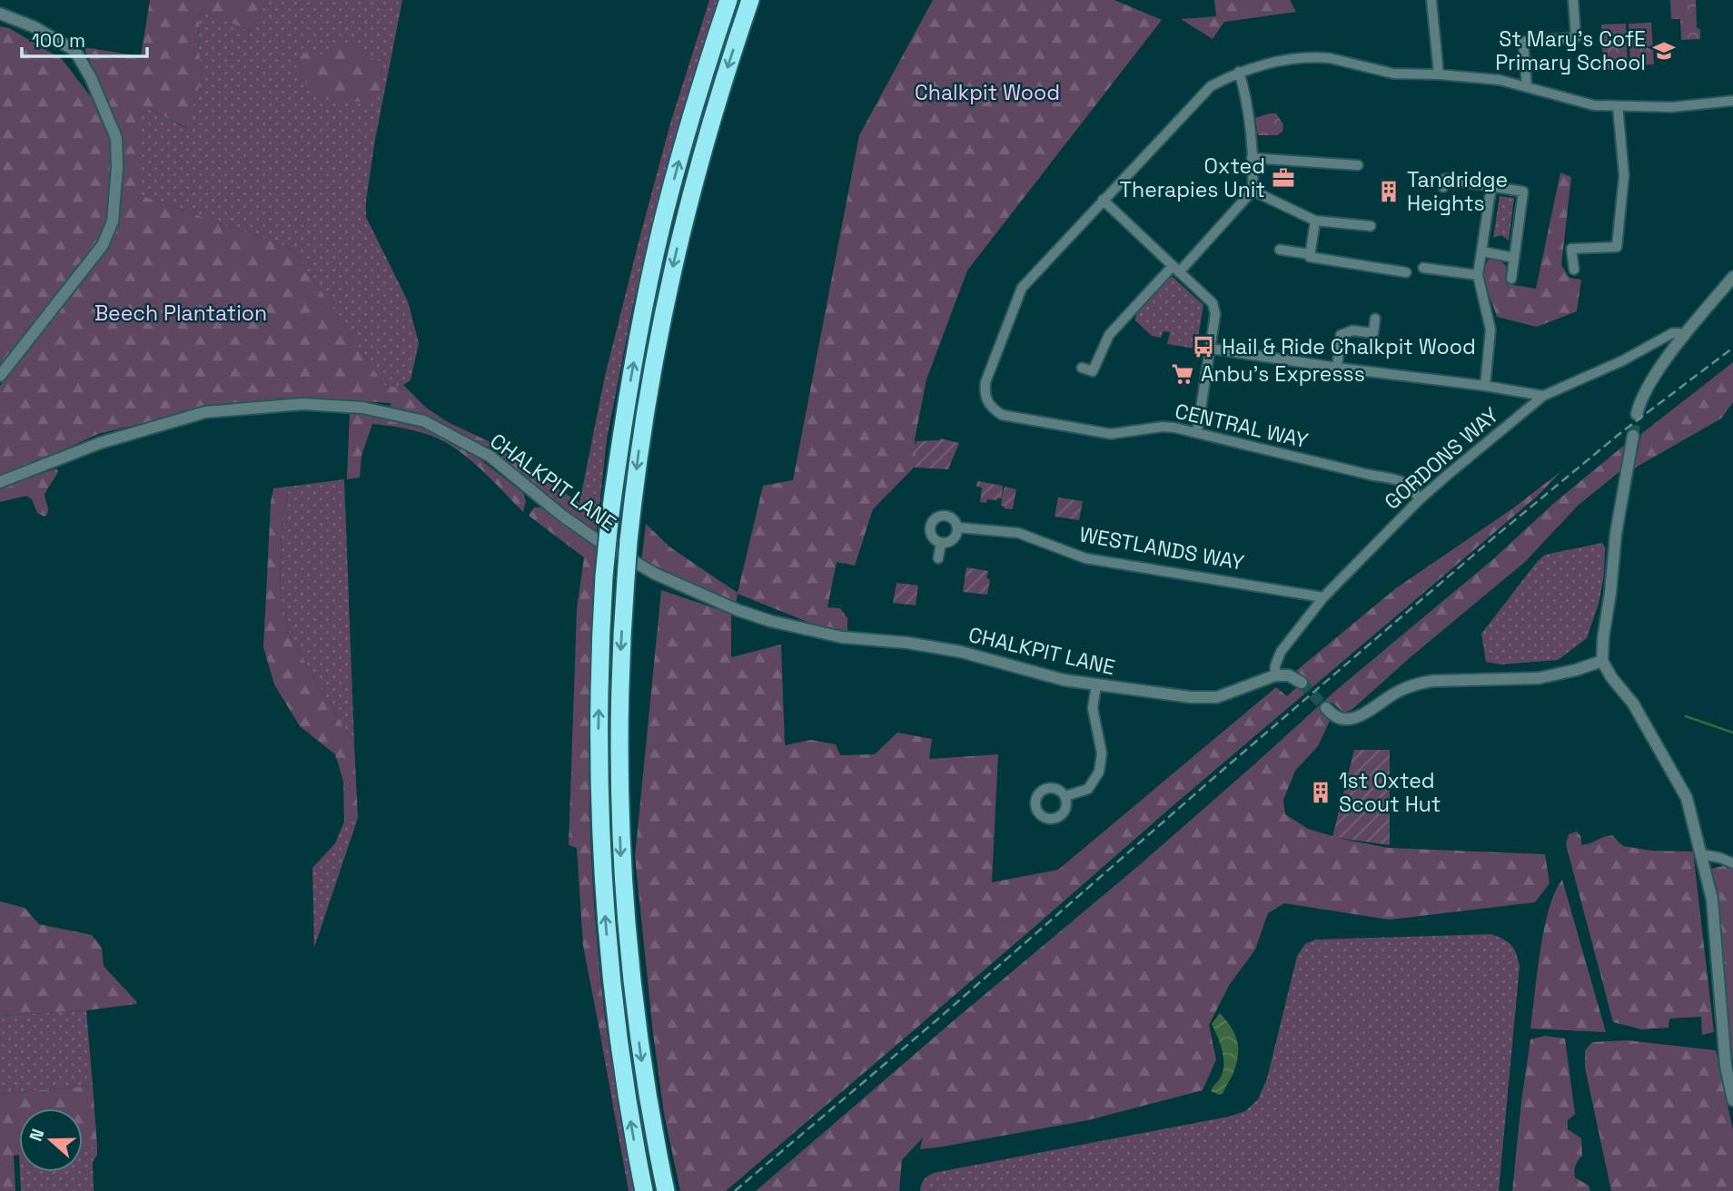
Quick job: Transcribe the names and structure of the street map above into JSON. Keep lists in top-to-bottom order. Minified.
{"streets":{"street":["CENTRAL WAY","GORDONS WAY","CHALKPIT LANE","WESTLANDS WAY"]},"crossings":[["CENTRAL WAY","GORDONS WAY"],["GORDONS WAY","CHALKPIT LANE"],["GORDONS WAY","WESTLANDS WAY"]],"parks":["Chalkpit Wood","Beech Plantation"],"places":{"school or university":["St Mary's CofE Primary School"],"office":["Oxted Therapies Unit"],"building":["Tandridge Heights","1st Oxted Scout Hut"],"bus stop":["Hail & Ride Chalkpit Wood"],"supermarket":["Anbu's Expresss"]},"scale_bar":"100 m","north":"left"}
